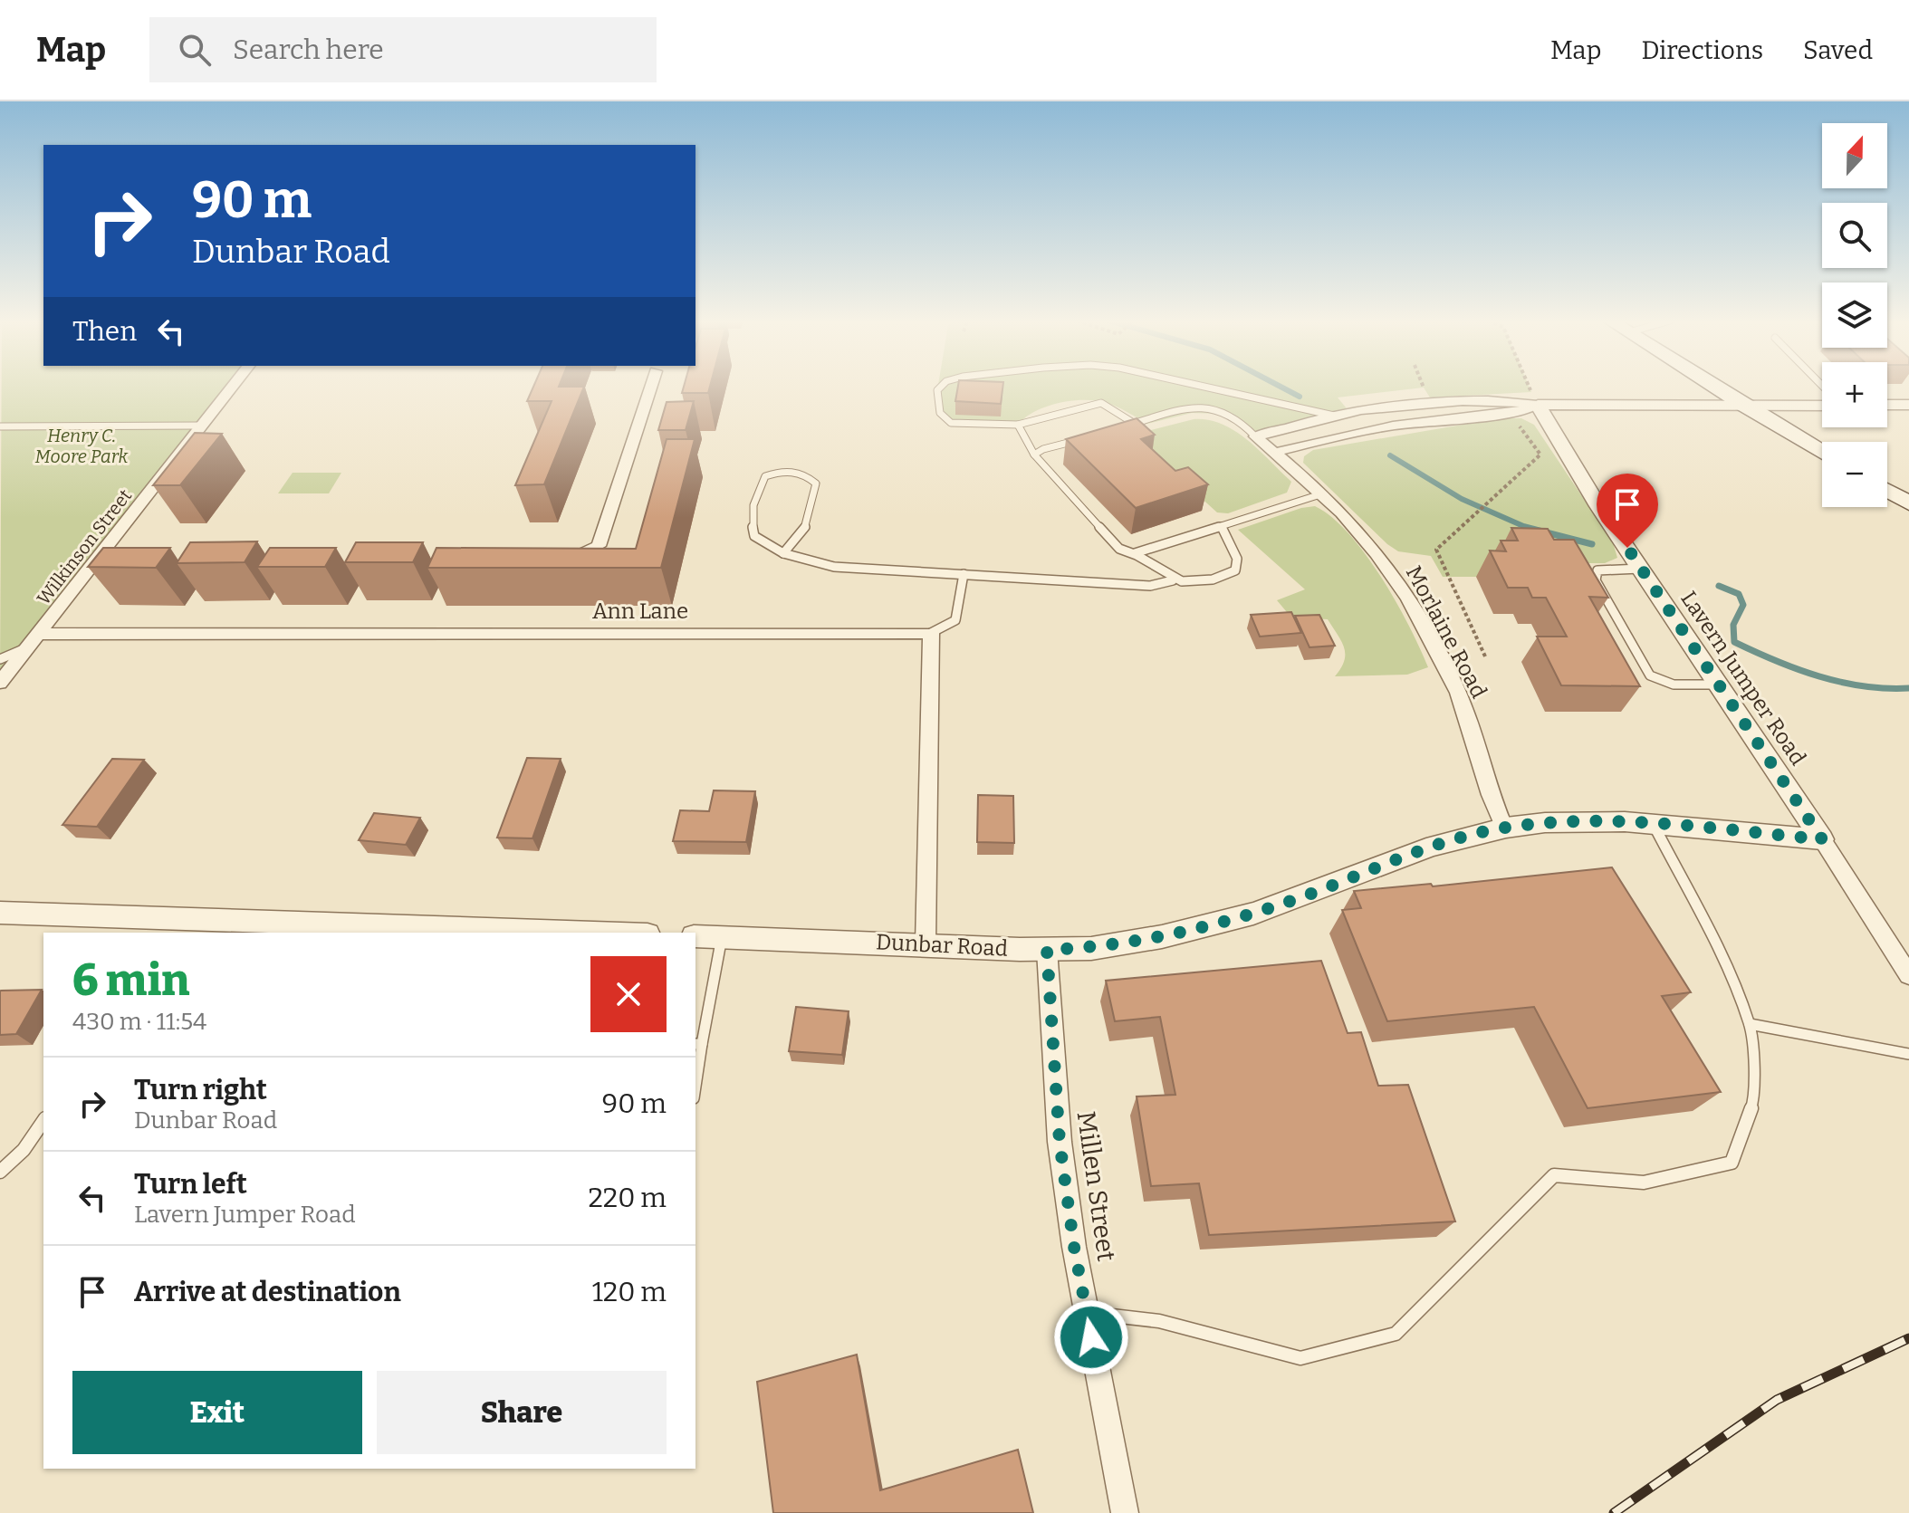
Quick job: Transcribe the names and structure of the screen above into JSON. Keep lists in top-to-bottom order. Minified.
{"streets":{"street":["Wilkinson Street","Ann Lane","Morlaine Road","Lavern Jumper Road","Dunbar Road","Millen Street"]},"crossings":[["Wilkinson Street","Ann Lane"],["Morlaine Road","Dunbar Road"],["Lavern Jumper Road","Dunbar Road"],["Dunbar Road","Millen Street"]],"parks":["Henry C. Moore Park"],"north":"top","page":{"header":"Map","search":"Search here","nav":["Map","Directions","Saved"],"map_buttons":["+","−"],"turn":["90 m","Dunbar Road"],"then":"Then","heading":["6 min","430 m · 11:54"],"list":[{"name":"Turn right","note":"Dunbar Road","value":"90 m"},{"name":"Turn left","note":"Lavern Jumper Road","value":"220 m"},{"name":"Arrive at destination","value":"120 m"}],"buttons":["Exit","Share"]}}
